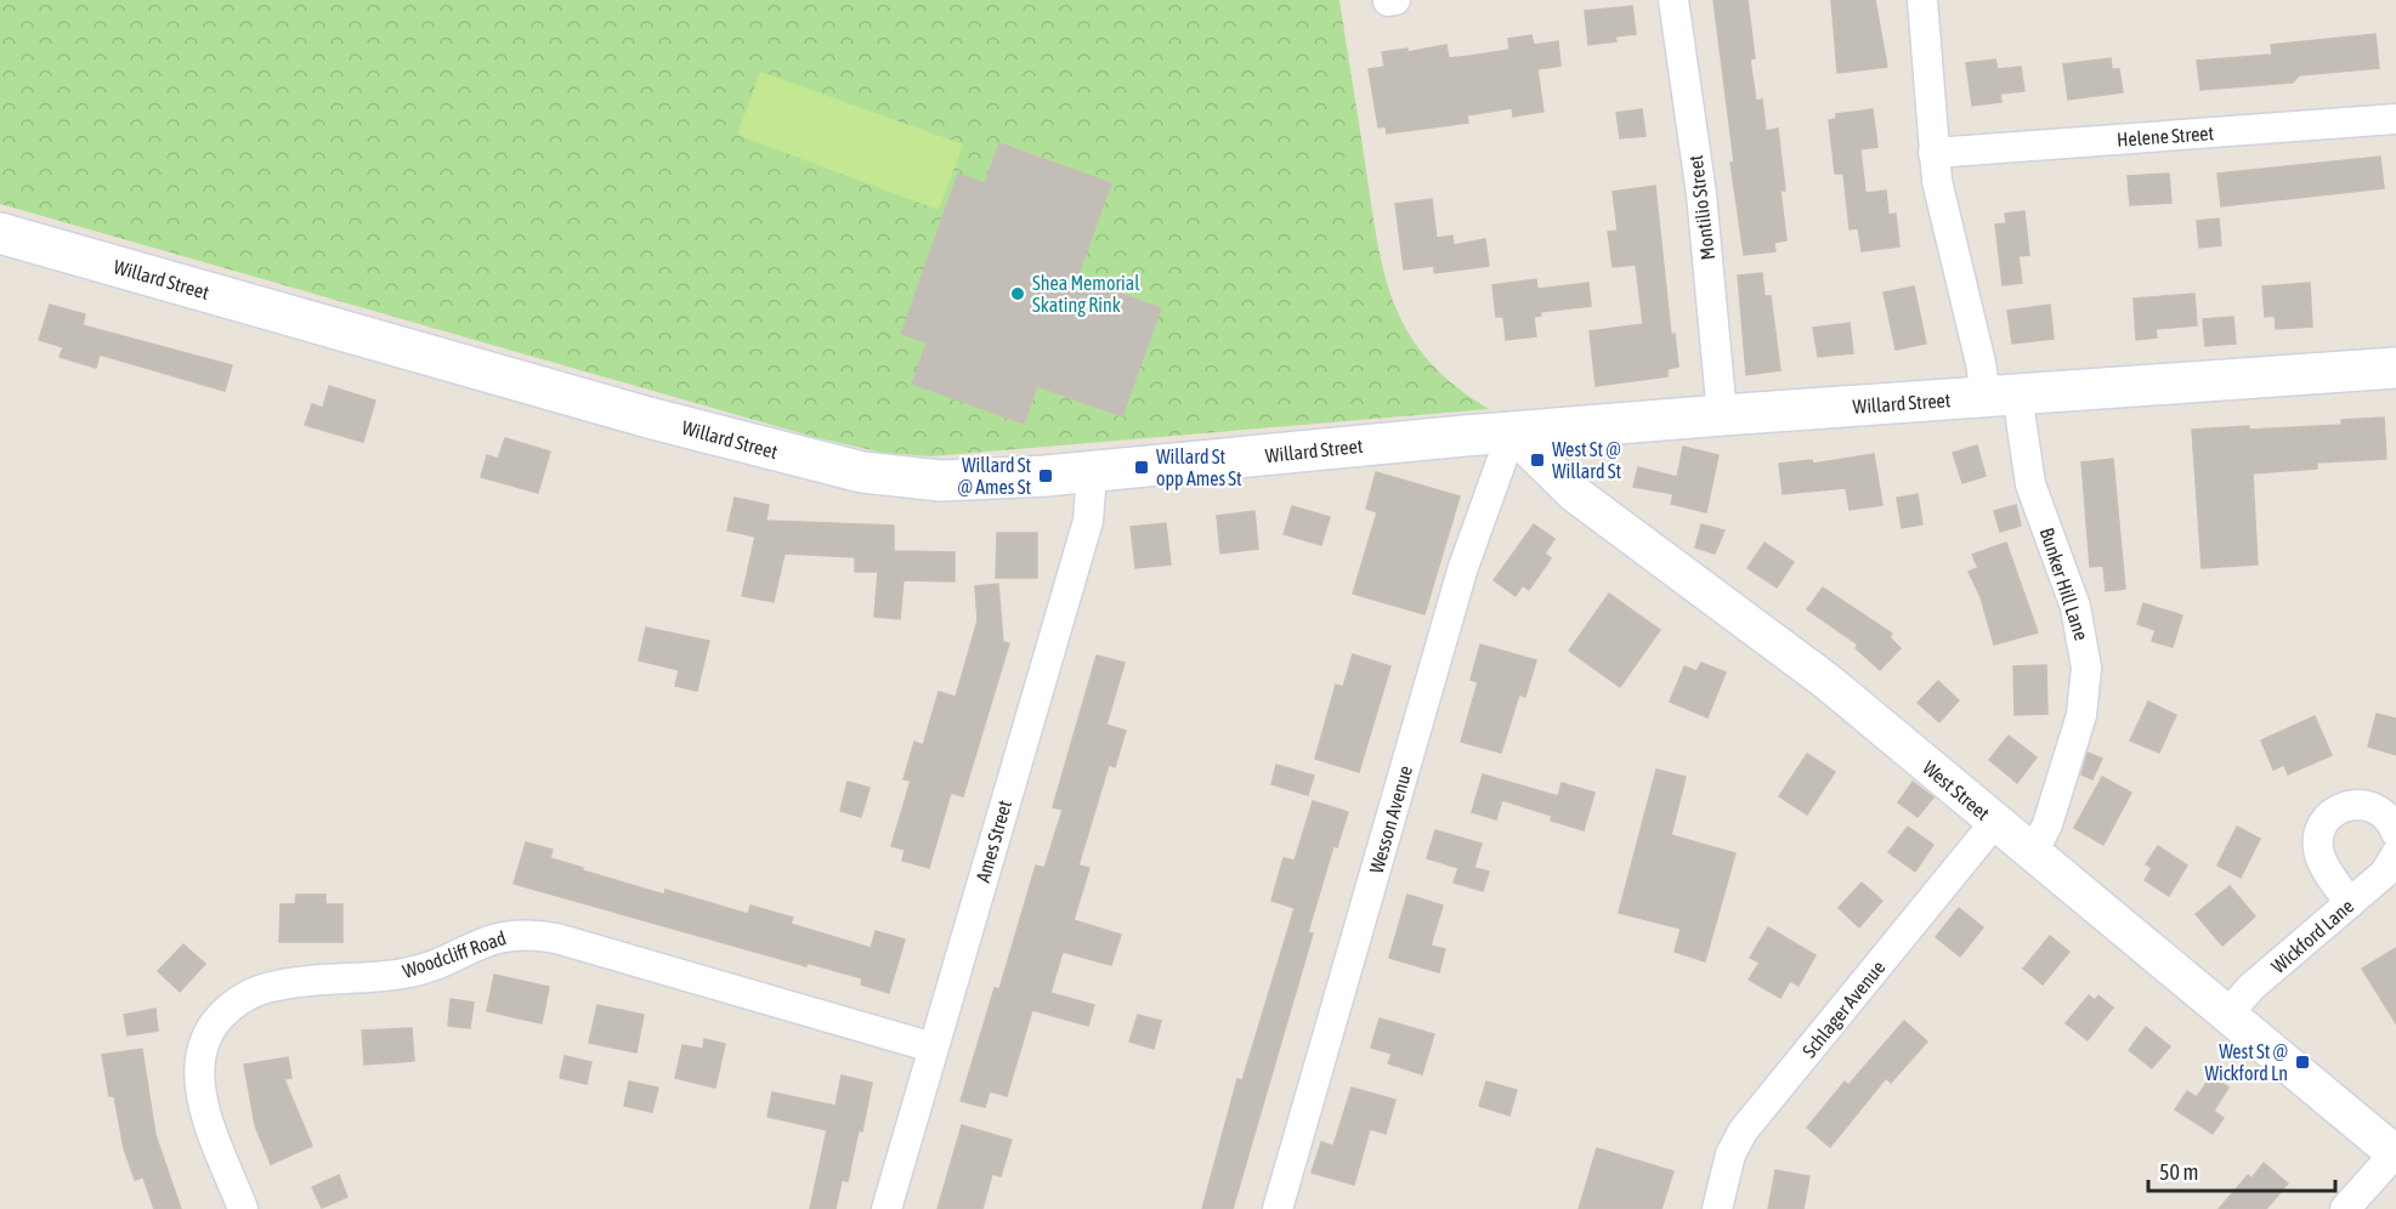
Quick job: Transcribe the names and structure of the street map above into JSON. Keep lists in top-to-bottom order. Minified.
{"streets":{"main road":["Willard Street"],"street":["Helene Street","Montilio Street","Bunker Hill Lane","West Street","Wesson Avenue","Ames Street","Wickford Lane","Woodcliff Road","Schlager Avenue"]},"crossings":[["Helene Street","Bunker Hill Lane"],["Montilio Street","Willard Street"],["Willard Street","Bunker Hill Lane"],["Willard Street","West Street"],["Willard Street","Wesson Avenue"],["Willard Street","Ames Street"],["Bunker Hill Lane","West Street"],["West Street","Wesson Avenue"],["West Street","Wickford Lane"],["West Street","Schlager Avenue"],["Ames Street","Woodcliff Road"]],"places":{"other":["Shea Memorial Skating Rink"],"transit":["West St @ Willard St","Willard St opp Ames St","Willard St @ Ames St","West St @ Wickford Ln"]},"scale_bar":"50 m"}
